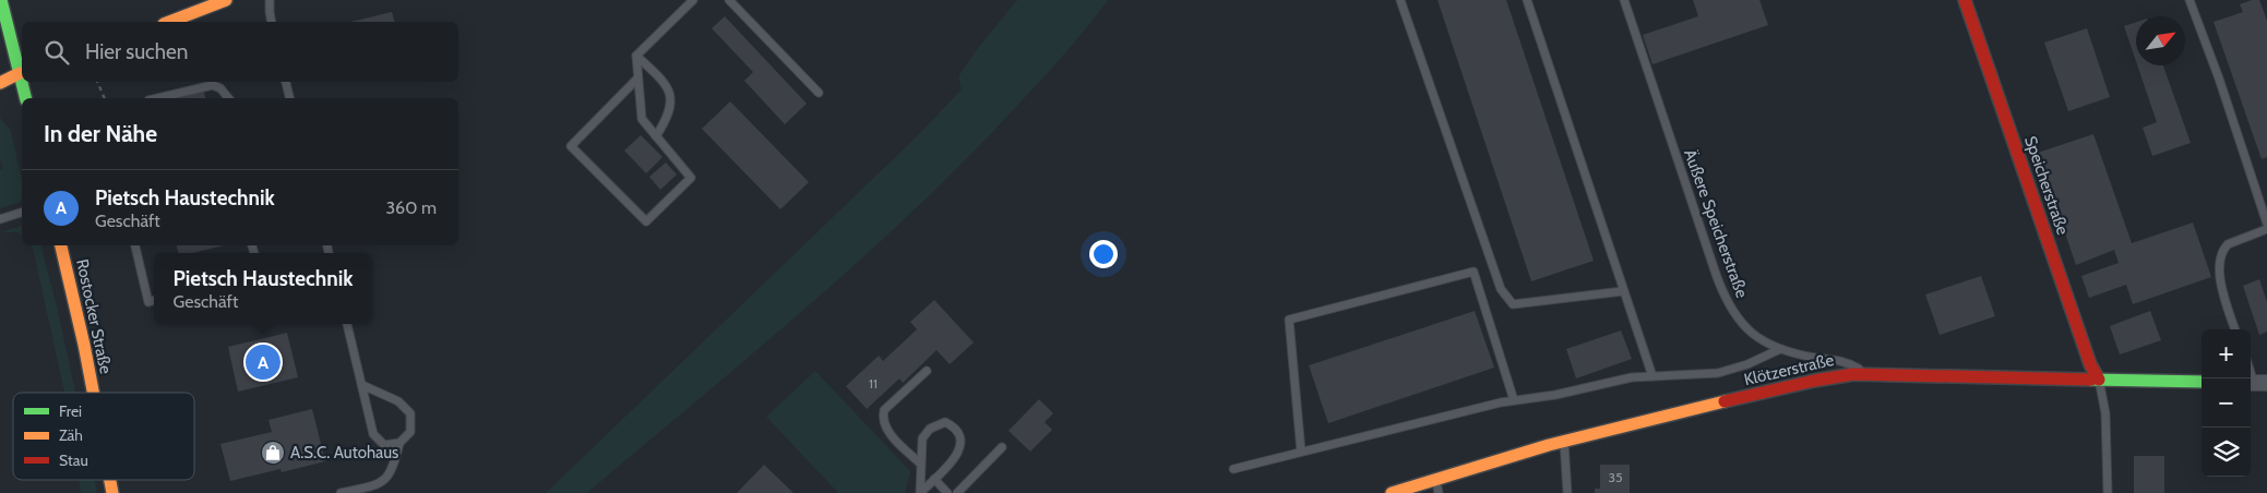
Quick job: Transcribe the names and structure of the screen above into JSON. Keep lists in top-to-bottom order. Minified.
{"streets":{"street":["Speicherstraße","Rostocker Straße","Klötzerstraße"],"lane":["Äußere Speicherstraße"]},"crossings":[["Speicherstraße","Klötzerstraße"],["Äußere Speicherstraße","Klötzerstraße"]],"places":{"shop":["A.S.C. Autohaus"]},"house_numbers":["11","35"],"legend":["Frei","Zäh","Stau"],"north":"top right","page":{"search":"Hier suchen","heading":"In der Nähe","list":[{"mark":"A","name":"Pietsch Haustechnik","note":"Geschäft","value":"360 m"}],"popup":["Pietsch Haustechnik","Geschäft"],"map_buttons":["+","−"],"pins":"A"}}
